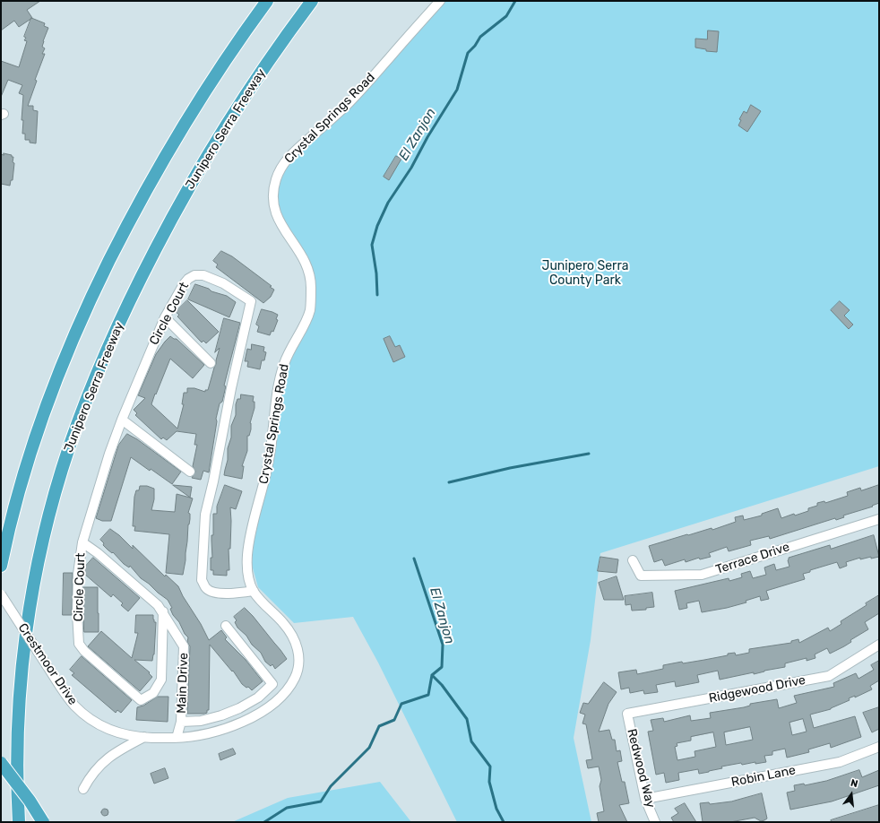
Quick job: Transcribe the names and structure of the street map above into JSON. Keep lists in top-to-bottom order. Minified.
{"streets":{"highway":["Junipero Serra Freeway"],"street":["Crystal Springs Road","Circle Court","Terrace Drive","Crestmoor Drive","Main Drive","Ridgewood Drive","Redwood Way","Robin Lane"]},"crossings":[["Crystal Springs Road","Circle Court"],["Crystal Springs Road","Crestmoor Drive"],["Crystal Springs Road","Main Drive"],["Circle Court","Main Drive"],["Ridgewood Drive","Redwood Way"],["Redwood Way","Robin Lane"]],"water":["El Zanjon"],"parks":["Junipero Serra County Park"],"north":"top"}
